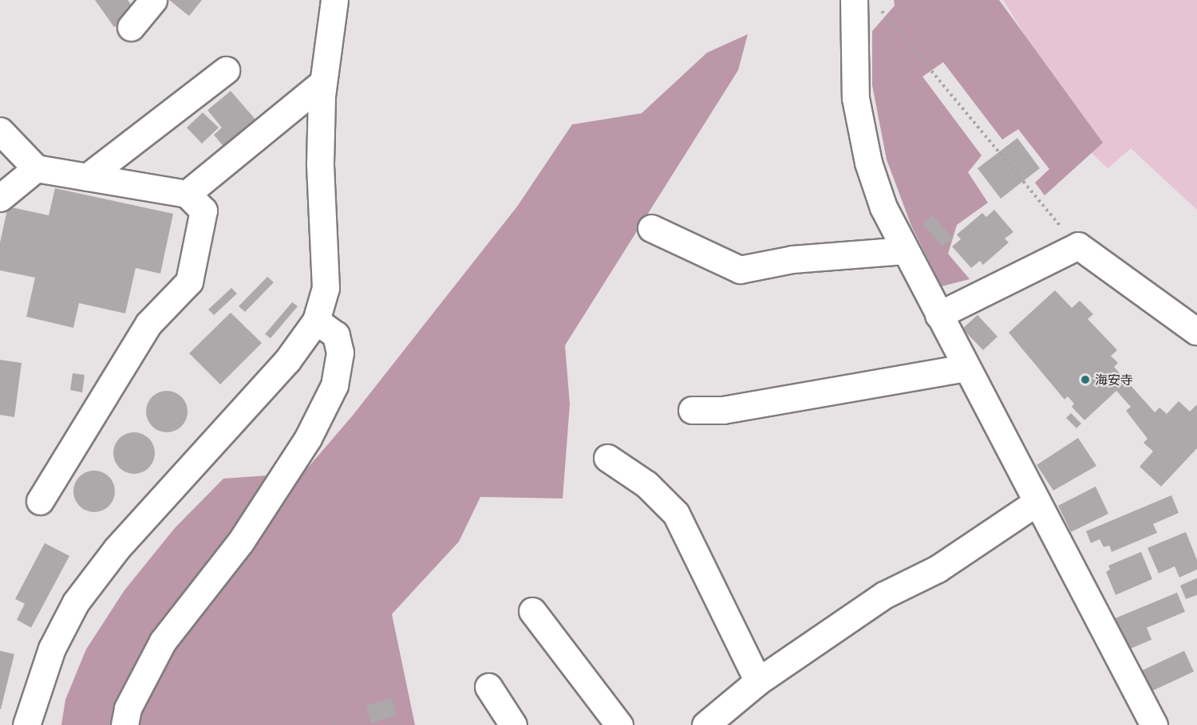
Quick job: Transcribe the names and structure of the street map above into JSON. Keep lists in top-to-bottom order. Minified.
{"places":["海安寺"]}
